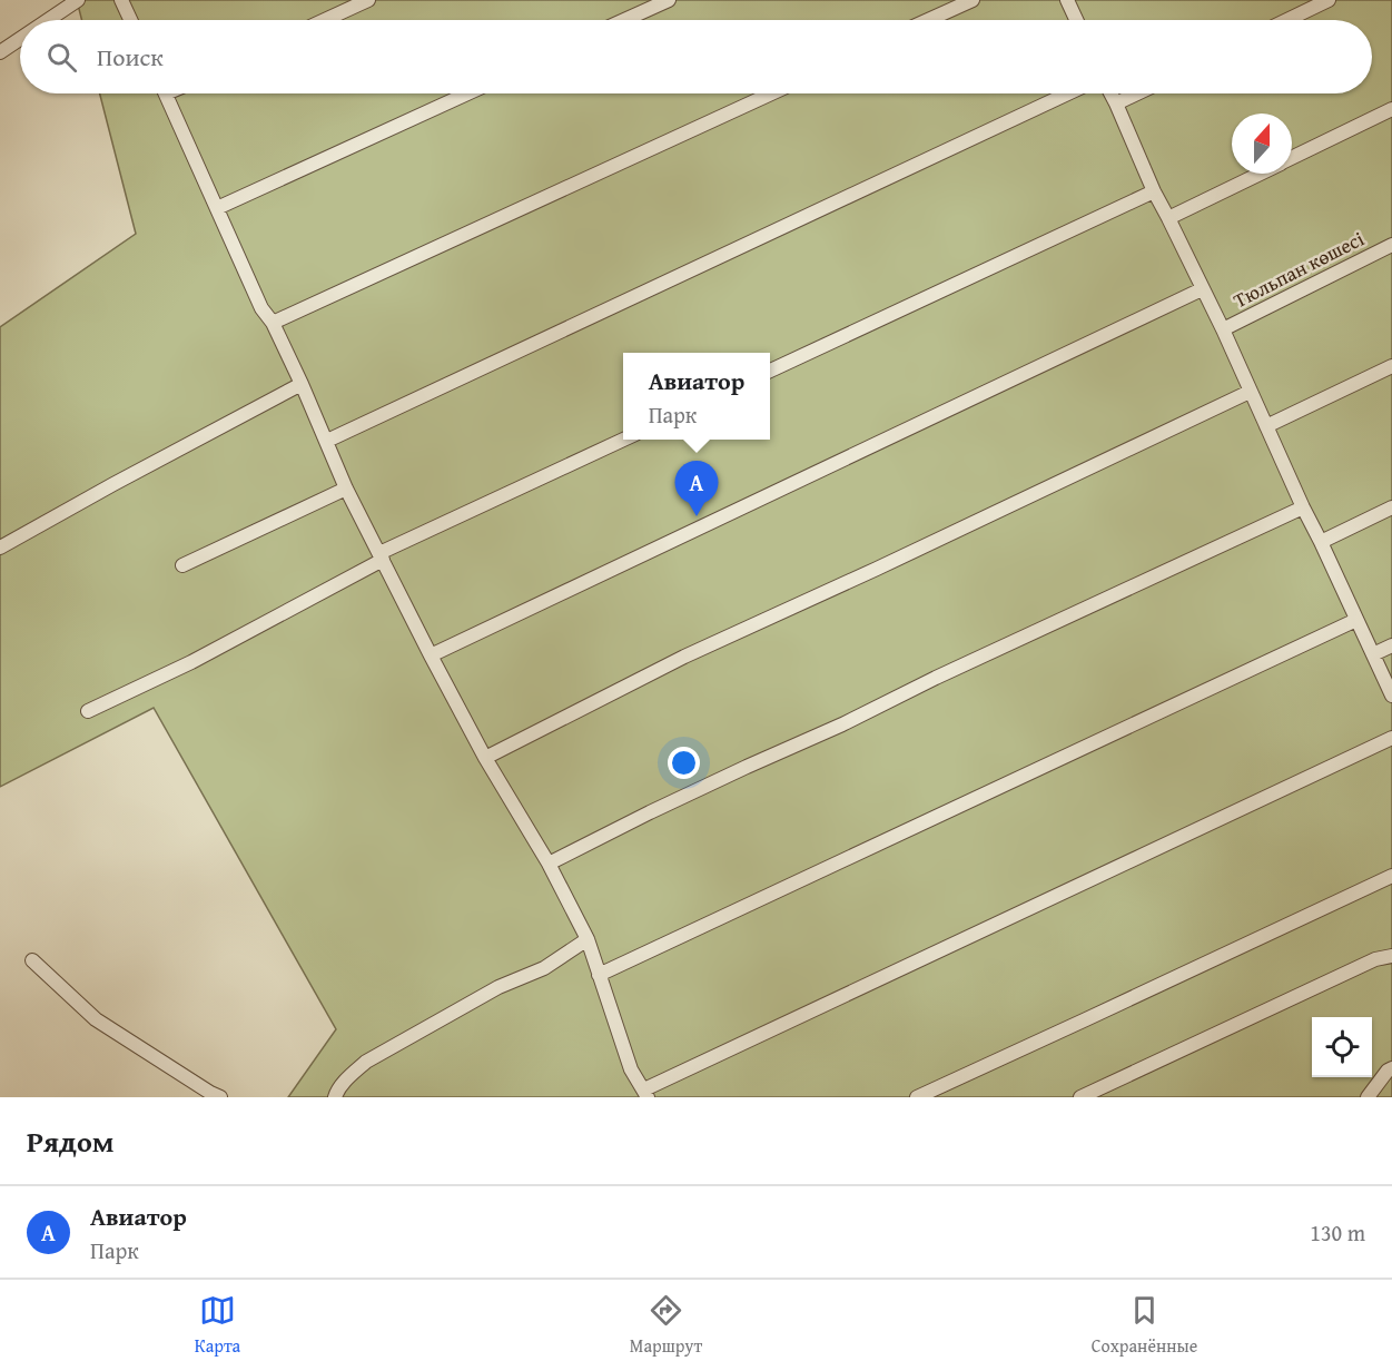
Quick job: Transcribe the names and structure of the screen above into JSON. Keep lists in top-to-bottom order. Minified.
{"streets":{"street":["Тюльпан көшесі"]},"north":"top","page":{"search":"Поиск","popup":["Авиатор","Парк"],"pins":"A","heading":"Рядом","list":[{"mark":"A","name":"Авиатор","note":"Парк","value":"130 m"}],"nav":["Карта","Маршрут","Сохранённые"]}}
